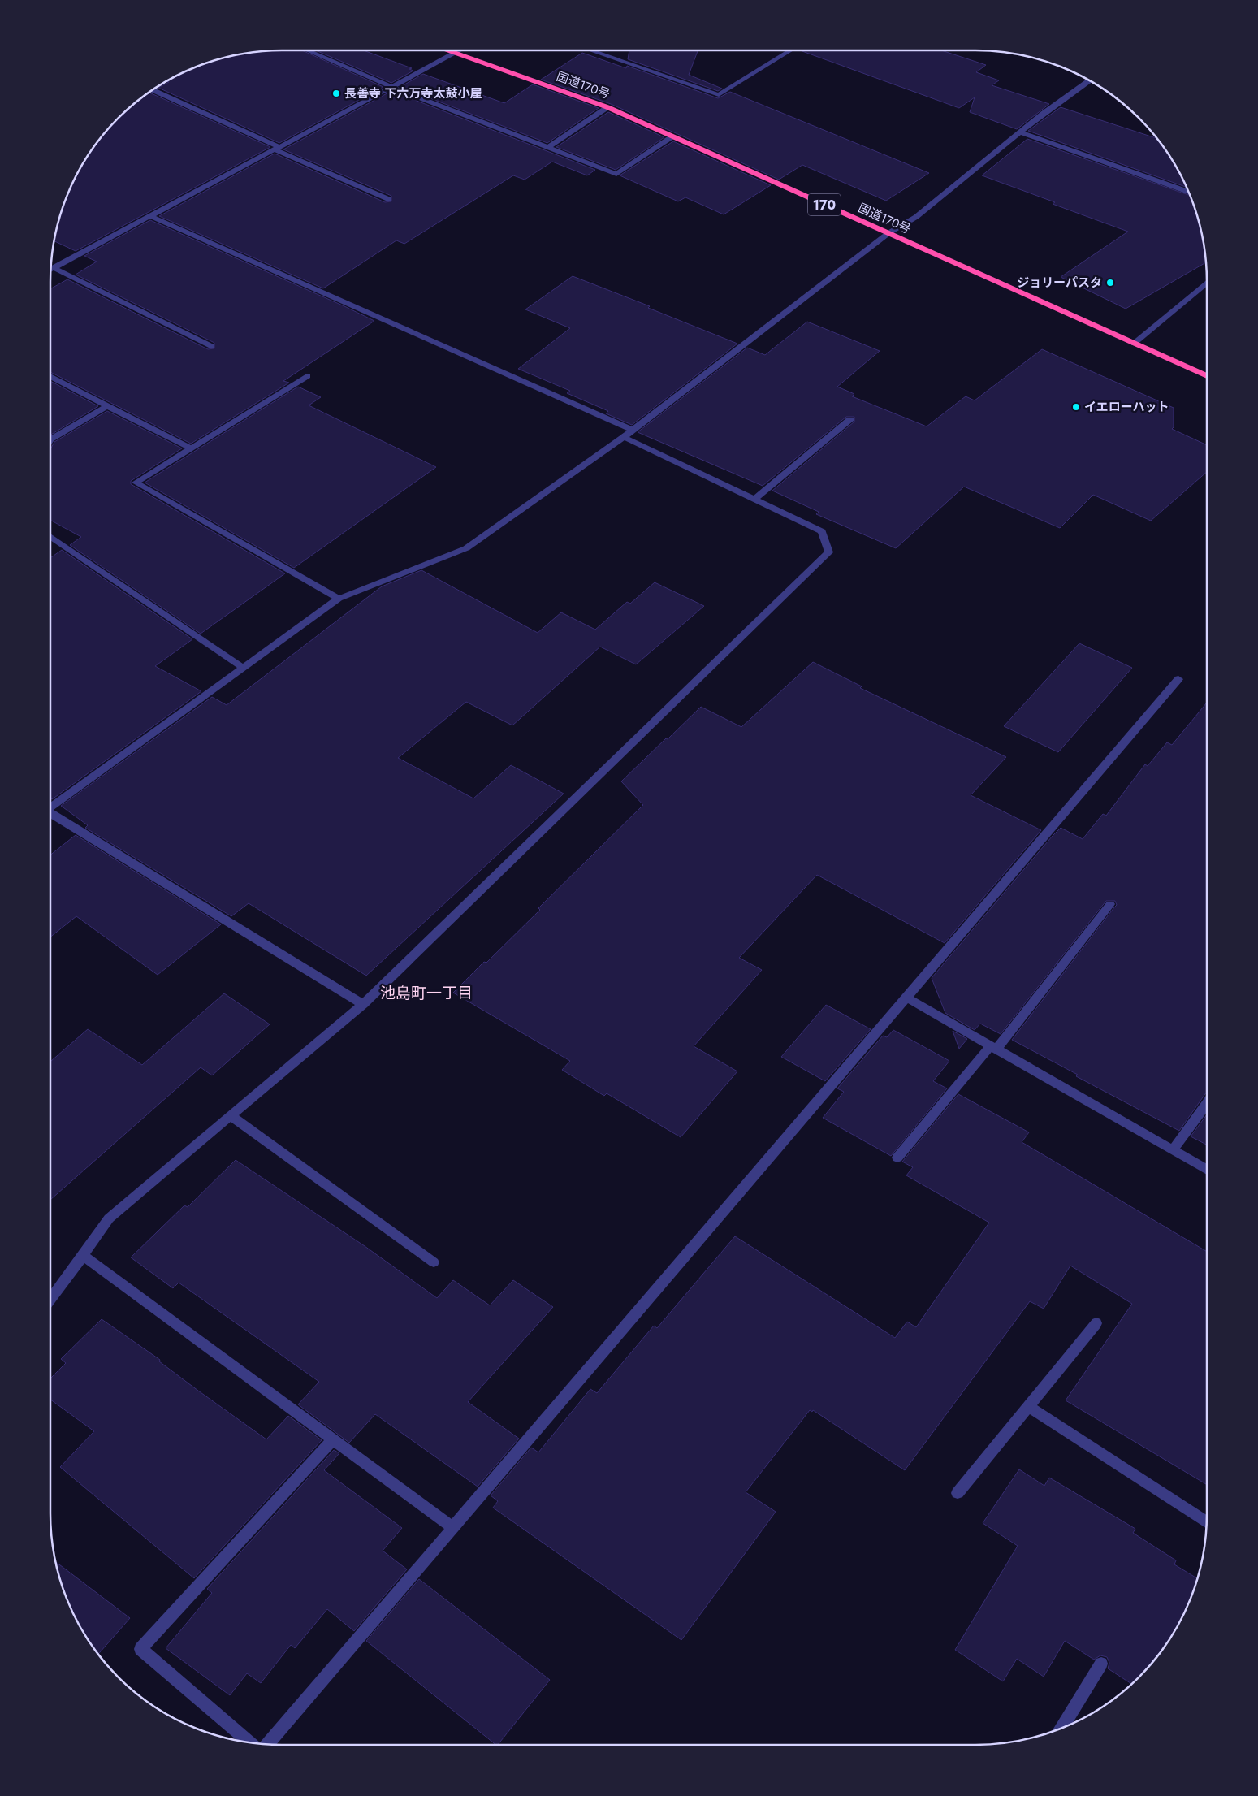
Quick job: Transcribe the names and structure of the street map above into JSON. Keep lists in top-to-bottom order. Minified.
{"streets":{"highway":["国道170号","170"]},"districts":["池島町一丁目"],"places":["長善寺 下六万寺太鼓小屋","ジョリーパスタ","イエローハット"]}
